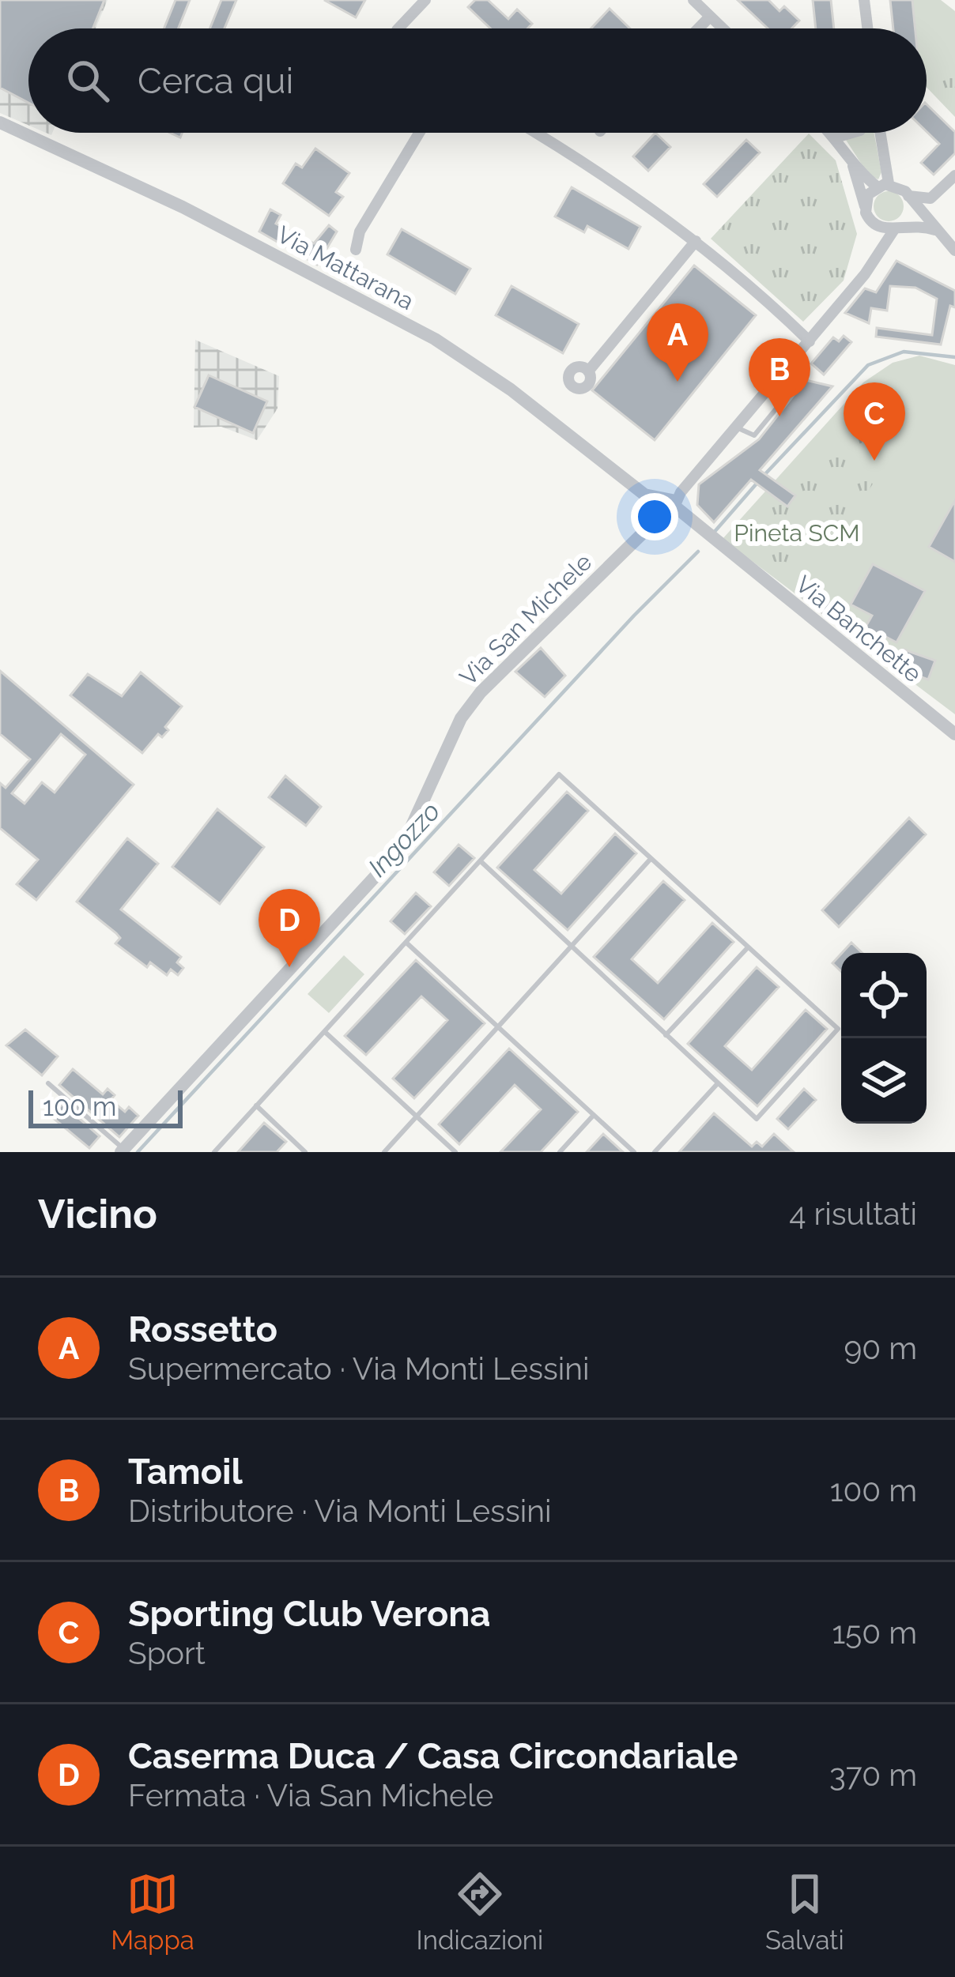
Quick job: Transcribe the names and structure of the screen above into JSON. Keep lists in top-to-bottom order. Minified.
{"streets":{"street":["Via Mattarana","Via San Michele","Via Banchette"]},"crossings":[["Via Mattarana","Via San Michele"],["Via Mattarana","Via Banchette"],["Via San Michele","Via Banchette"]],"water":["Ingozzo"],"parks":["Pineta SCM"],"scale_bar":"100 m","page":{"search":"Cerca qui","pins":["A","B","C","D"],"scale":"100 m","heading":["Vicino","4 risultati"],"list":[{"mark":"A","name":"Rossetto","note":"Supermercato · Via Monti Lessini","value":"90 m"},{"mark":"B","name":"Tamoil","note":"Distributore · Via Monti Lessini","value":"100 m"},{"mark":"C","name":"Sporting Club Verona","note":"Sport","value":"150 m"},{"mark":"D","name":"Caserma Duca / Casa Circondariale","note":"Fermata · Via San Michele","value":"370 m"}],"nav":["Mappa","Indicazioni","Salvati"]}}
